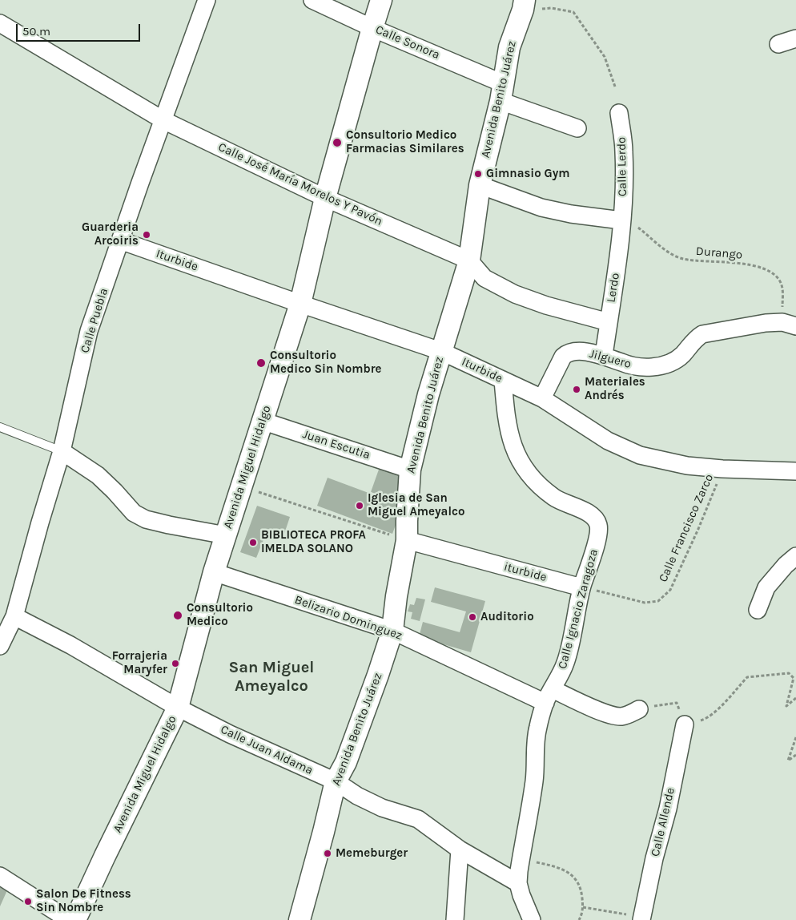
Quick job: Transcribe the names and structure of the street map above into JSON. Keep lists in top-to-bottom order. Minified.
{"streets":{"street":["Calle Sonora","Avenida Benito Juárez","Calle Lerdo","Calle José María Morelos Y Pavón","Iturbide","Lerdo","Calle Puebla","Jilguero","Juan Escutia","Avenida Miguel Hidalgo","iturbide","Calle Ignacio Zaragoza","Belizario Dominguez","Calle Juan Aldama","Calle Allende"],"path":["Durango","Calle Francisco Zarco"]},"crossings":[["Calle Sonora","Avenida Benito Juárez"],["Calle Sonora","Avenida Miguel Hidalgo"],["Avenida Benito Juárez","Calle José María Morelos Y Pavón"],["Avenida Benito Juárez","Iturbide"],["Avenida Benito Juárez","Juan Escutia"],["Avenida Benito Juárez","iturbide"],["Avenida Benito Juárez","Belizario Dominguez"],["Avenida Benito Juárez","Calle Juan Aldama"],["Calle Lerdo","Durango"],["Calle Lerdo","Lerdo"],["Calle José María Morelos Y Pavón","Lerdo"],["Calle José María Morelos Y Pavón","Calle Puebla"],["Calle José María Morelos Y Pavón","Avenida Miguel Hidalgo"],["Durango","Lerdo"],["Durango","Jilguero"],["Iturbide","Calle Puebla"],["Iturbide","Jilguero"],["Iturbide","Avenida Miguel Hidalgo"],["Iturbide","Calle Francisco Zarco"],["Iturbide","Calle Ignacio Zaragoza"],["Lerdo","Jilguero"],["Calle Puebla","Calle Juan Aldama"],["Juan Escutia","Avenida Miguel Hidalgo"],["Avenida Miguel Hidalgo","Belizario Dominguez"],["Avenida Miguel Hidalgo","Calle Juan Aldama"],["Calle Francisco Zarco","iturbide"],["Calle Francisco Zarco","Calle Ignacio Zaragoza"],["iturbide","Calle Ignacio Zaragoza"],["Calle Ignacio Zaragoza","Belizario Dominguez"],["Calle Ignacio Zaragoza","Calle Juan Aldama"]],"districts":["San Miguel Ameyalco"],"places":["Consultorio Medico Farmacias Similares","Gimnasio Gym","Guarderia Arcoiris","Consultorio Medico Sin Nombre","Materiales Andrés","Iglesia de San Miguel Ameyalco","BIBLIOTECA PROFA IMELDA SOLANO","Consultorio Medico","Auditorio","Forrajeria Maryfer","Memeburger","Salon De Fitness Sin Nombre"],"scale_bar":"50 m"}
